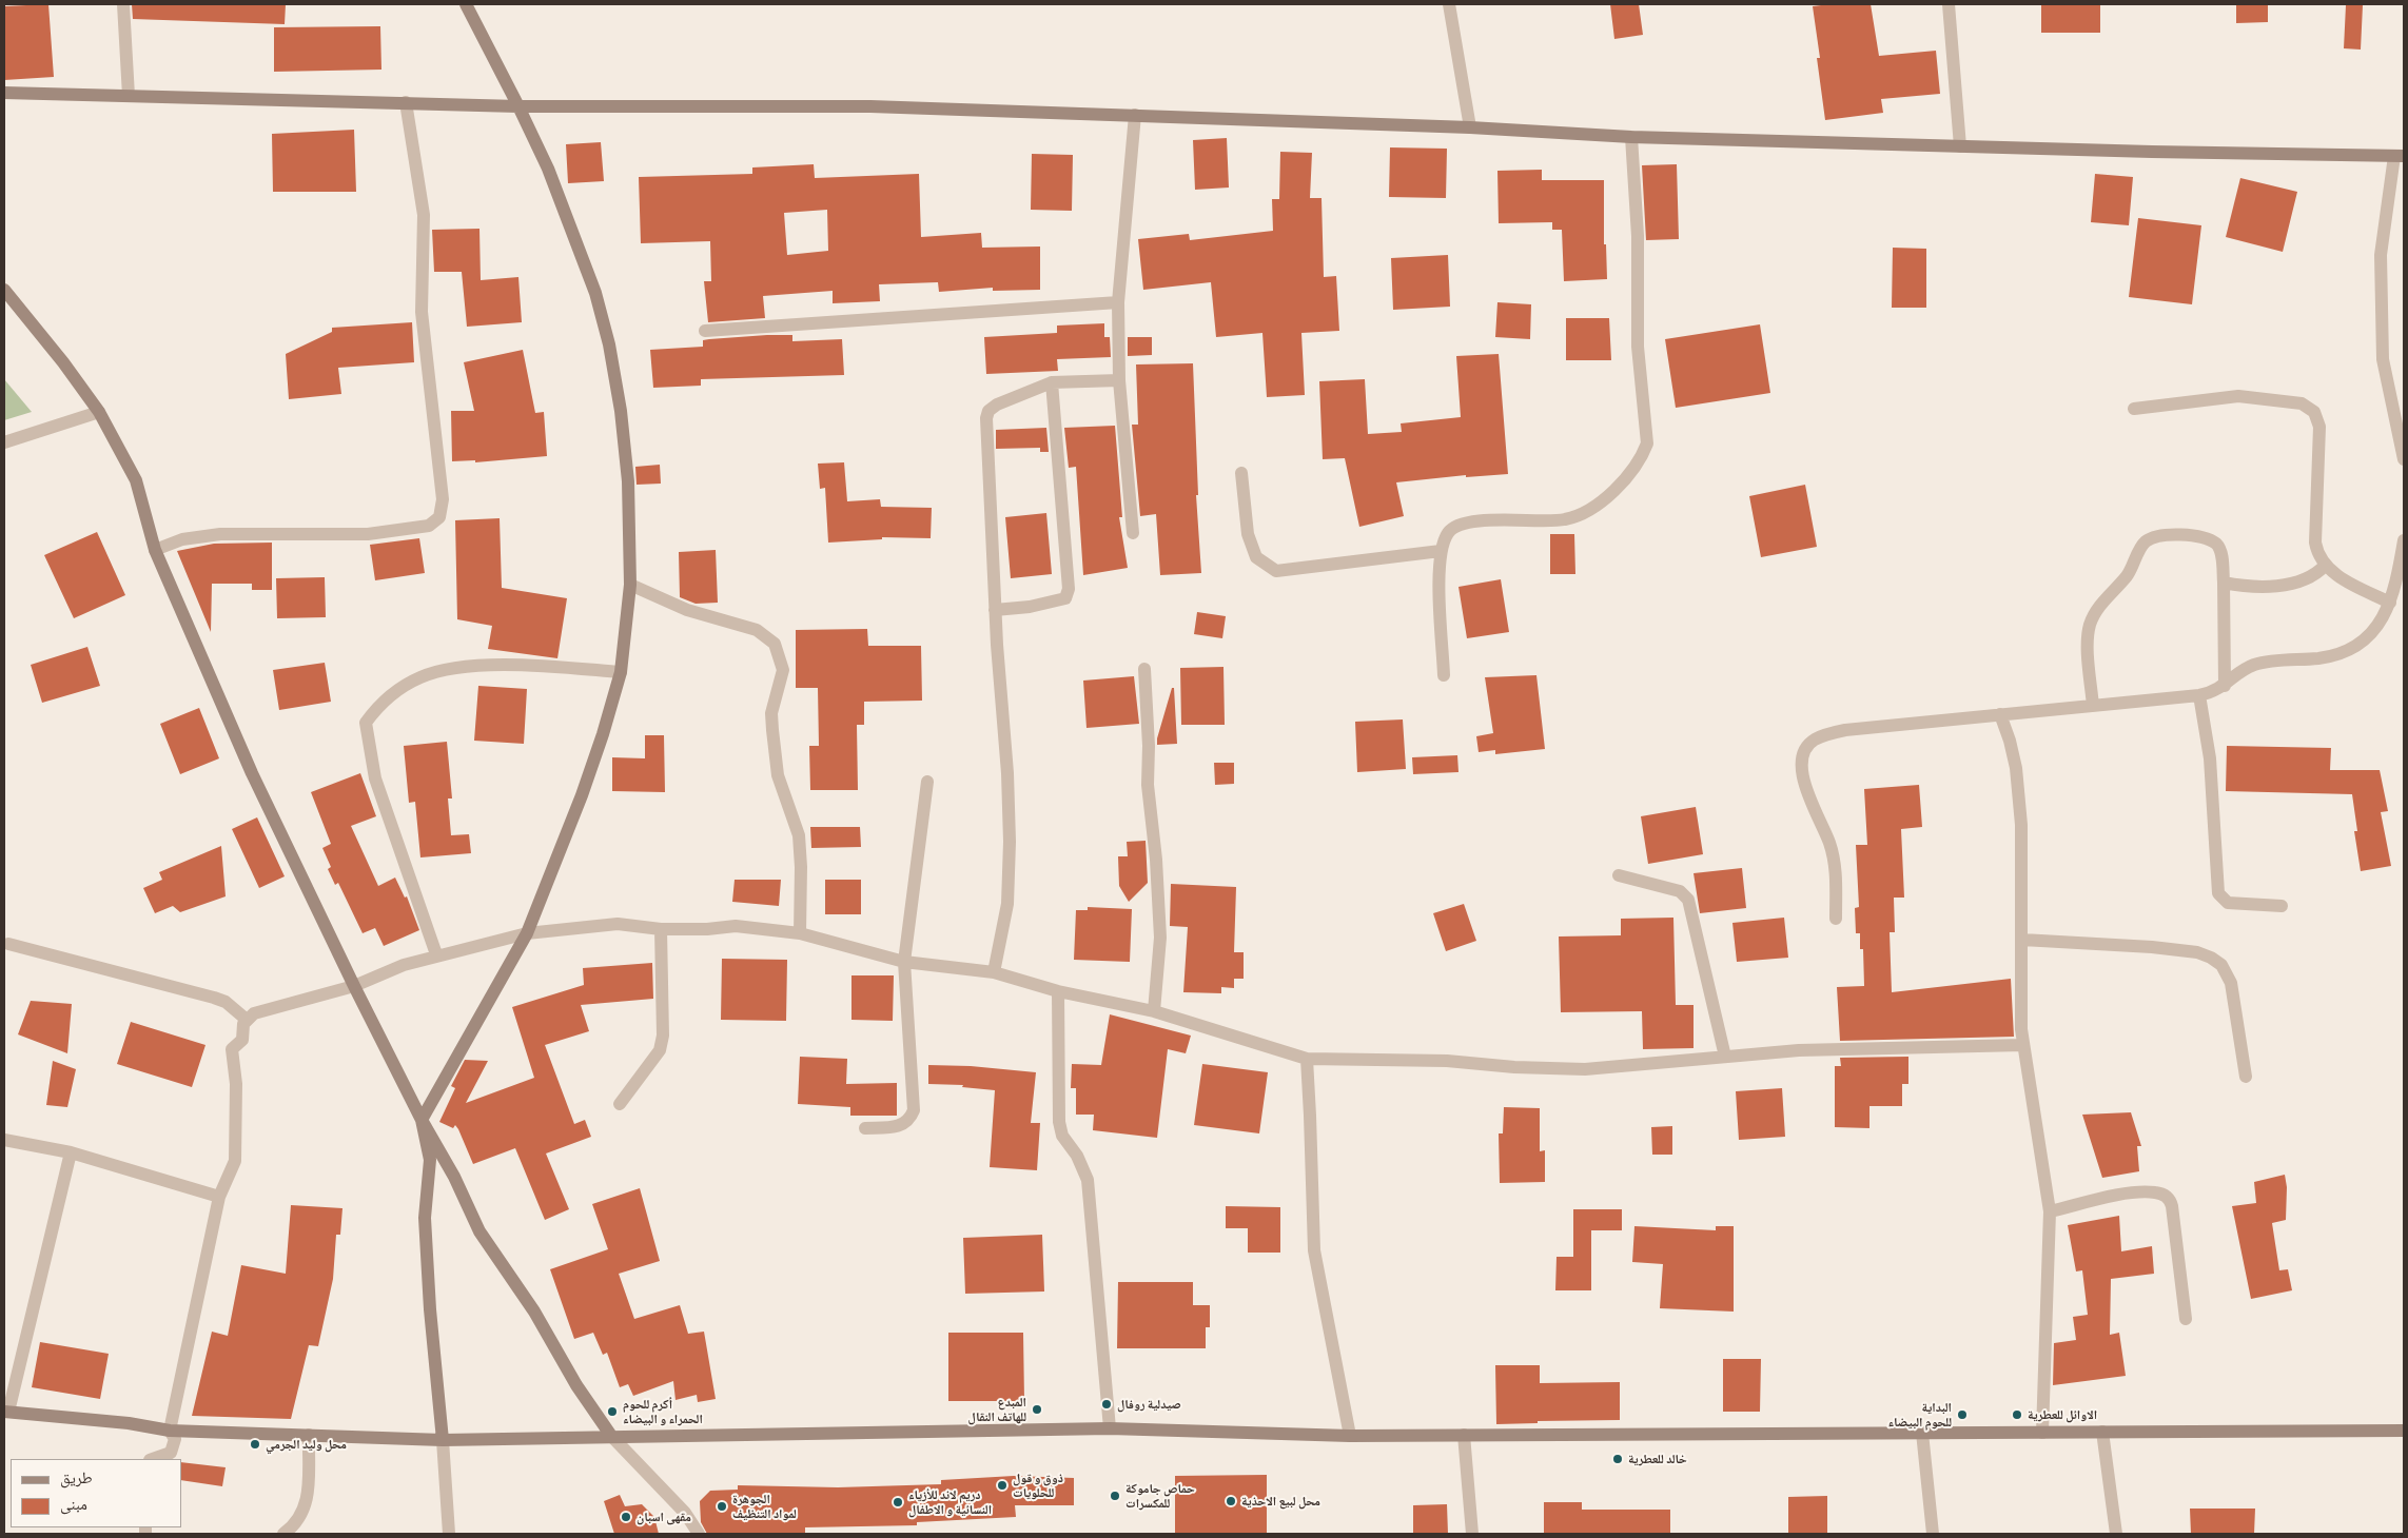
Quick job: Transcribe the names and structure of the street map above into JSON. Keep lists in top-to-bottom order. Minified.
{"places":["صيدلية روفال","المبدع للهاتف النقال","أكرم للحوم الحمراء و البيضاء","البداية للحوم البيضاء","الاوائل للعطرية","محل وليد الجرمي","خالد للعطرية","ذوق و قول للحلويات","حماص جاموكة للمكسرات","محل لبيع الاحذية","دريم لاند للأزياء النسائية و الاطفال","الجوهرة لمواد التنظيف","مقهى اسبان"],"legend":["طريق","مبنى"]}
